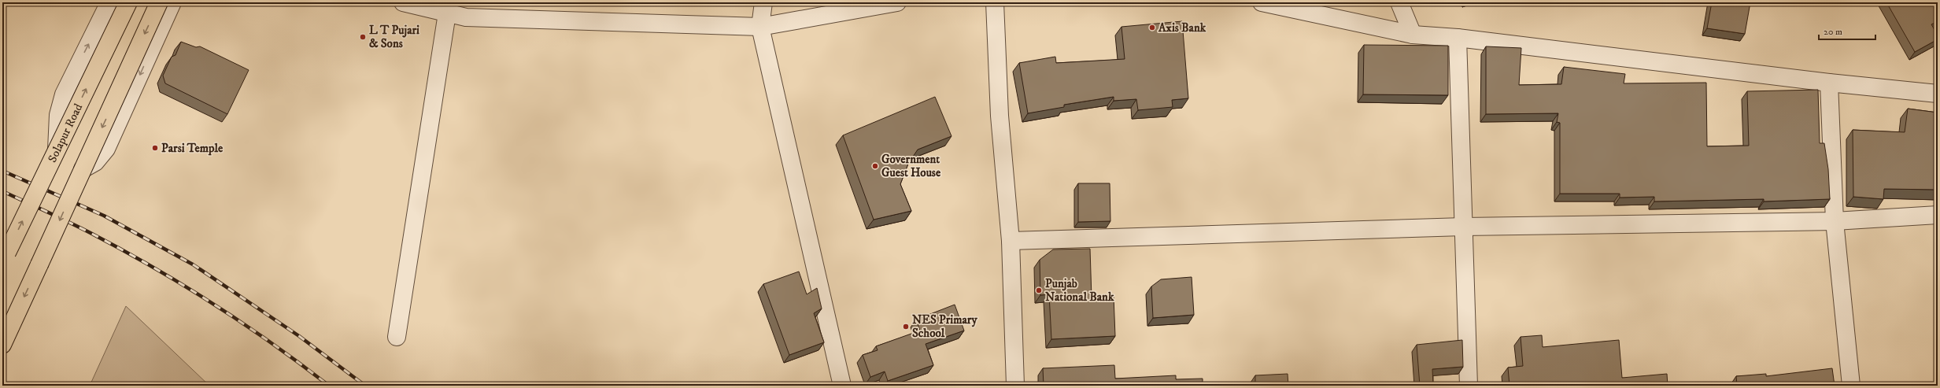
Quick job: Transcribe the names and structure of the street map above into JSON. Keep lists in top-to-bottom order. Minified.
{"streets":{"main road":["Solapur Road"]},"places":["Axis Bank","L T Pujari & Sons","Parsi Temple","Government Guest House","Punjab National Bank","NES Primary School"],"scale_bar":"20 m"}
